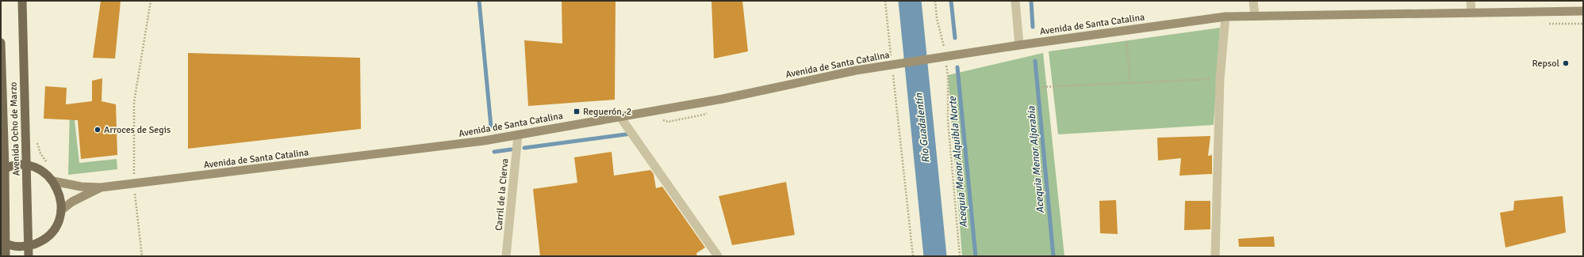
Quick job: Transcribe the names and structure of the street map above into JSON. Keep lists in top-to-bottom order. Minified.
{"streets":{"main road":["Avenida de Santa Catalina","Avenida Ocho de Marzo"],"street":["Carril de la Cierva"]},"crossings":[["Avenida de Santa Catalina","Carril de la Cierva"]],"water":["Río Guadalentín","Acequia Menor Aljorabia","Acequia Menor Alquibla Norte"],"places":{"other":["Repsol","Arroces de Segis"],"transit":["Reguerón, 2"]}}
